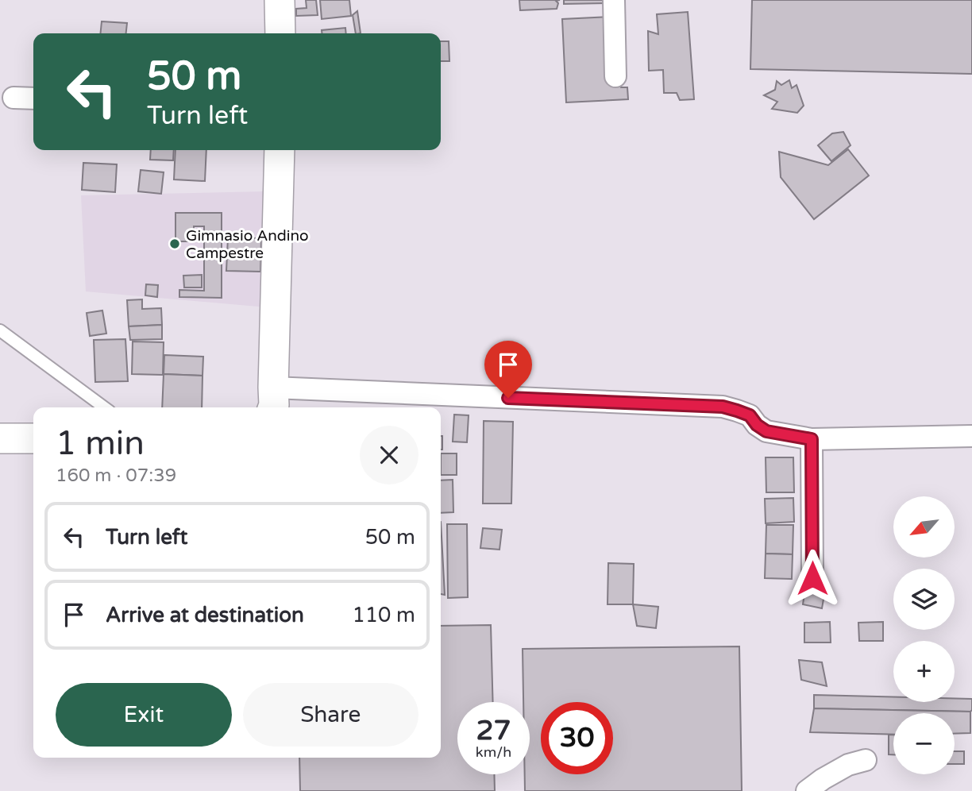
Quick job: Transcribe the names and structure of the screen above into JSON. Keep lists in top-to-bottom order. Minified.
{"places":["Gimnasio Andino Campestre"],"north":"bottom left","page":{"turn":["50 m","Turn left"],"heading":["1 min","160 m · 07:39"],"map_buttons":["+","−"],"list":[{"name":"Turn left","value":"50 m"},{"name":"Arrive at destination","value":"110 m"}],"buttons":["Exit","Share"],"speed":"27 km/h","limit":"30"}}
